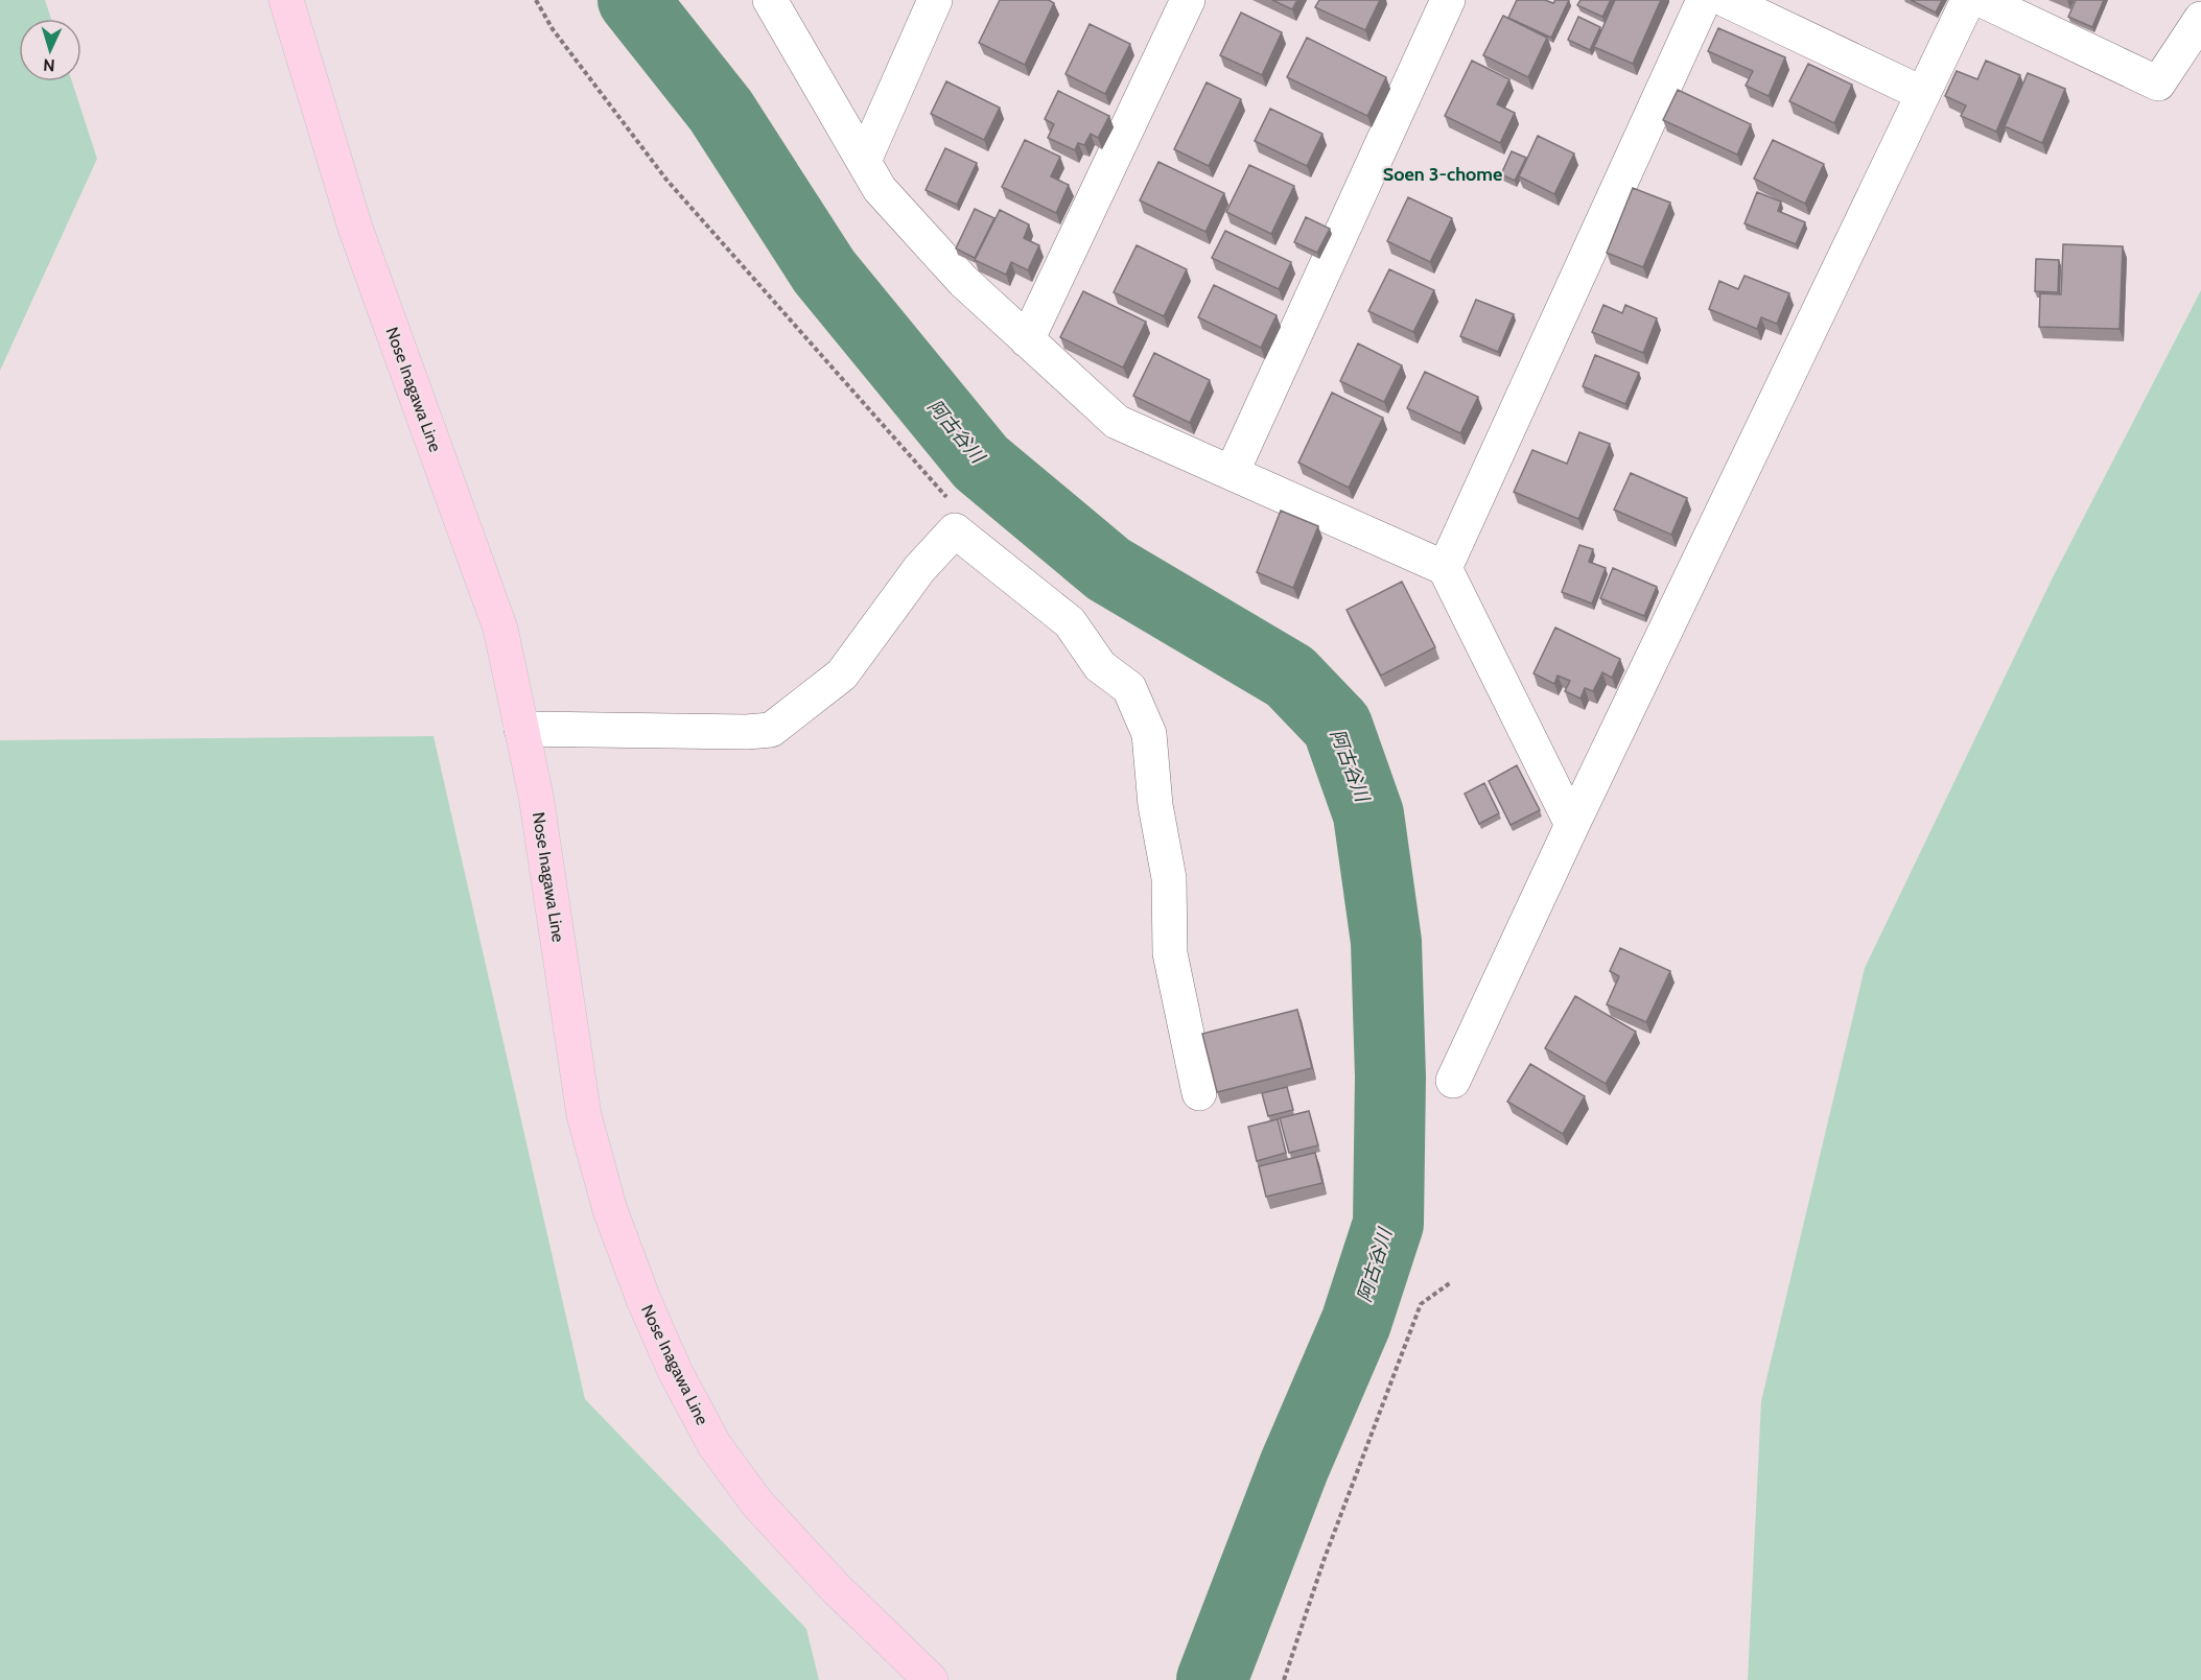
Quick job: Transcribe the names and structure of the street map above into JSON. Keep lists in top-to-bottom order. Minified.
{"streets":{"main road":["Nose Inagawa Line"]},"districts":["Soen 3-chome"],"water":["阿古谷川"],"north":"bottom"}
